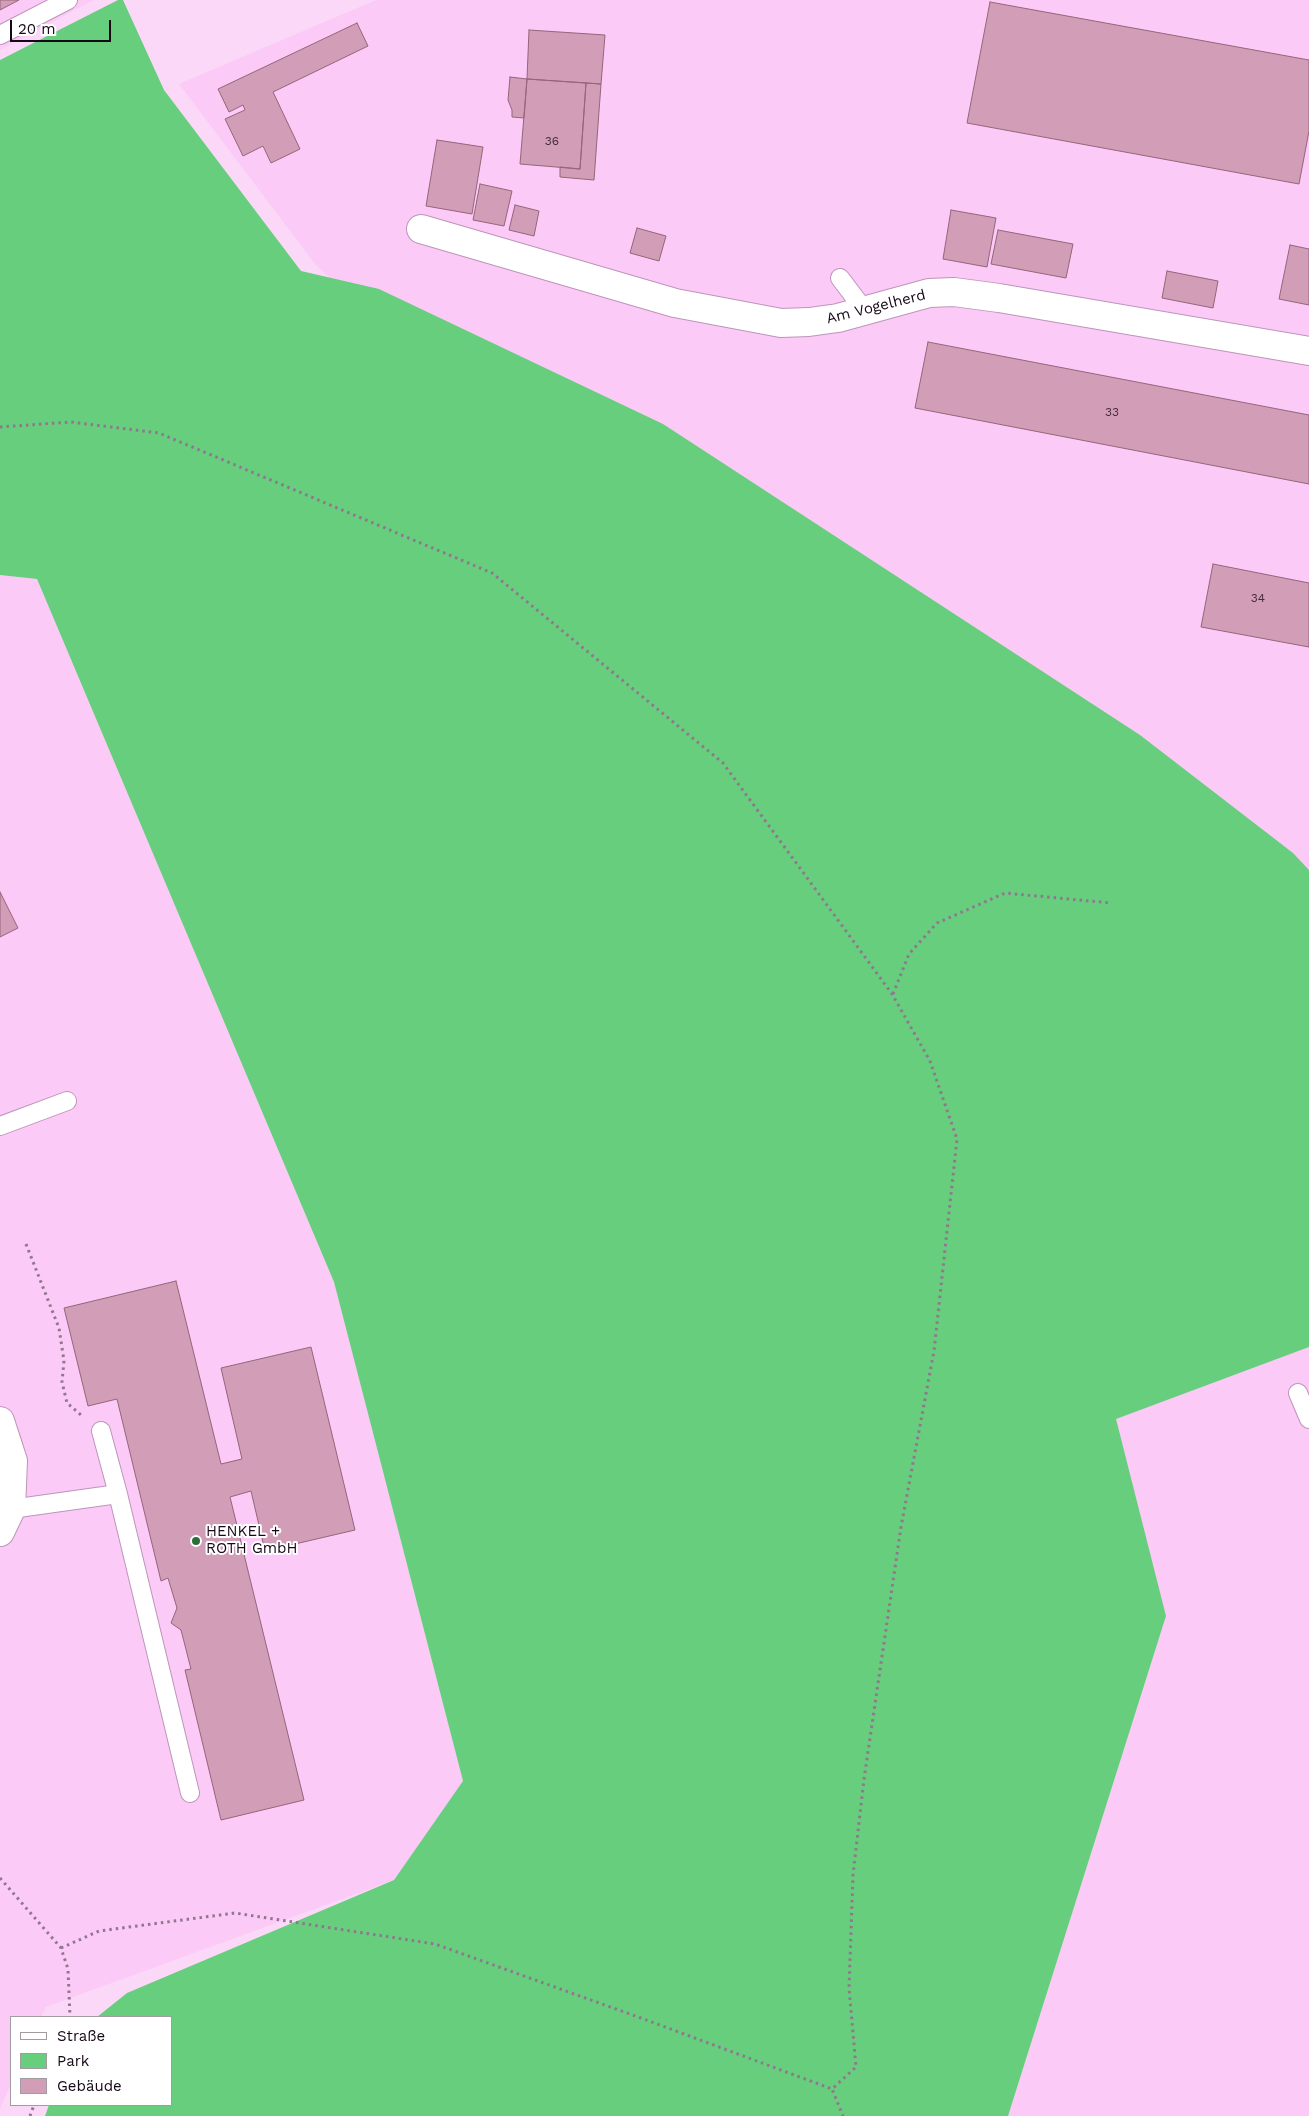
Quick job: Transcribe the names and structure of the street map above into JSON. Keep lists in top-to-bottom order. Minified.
{"streets":{"street":["Am Vogelherd"]},"places":["HENKEL + ROTH GmbH"],"house_numbers":["36","33","34"],"legend":["Straße","Park","Gebäude"],"scale_bar":"20 m"}
